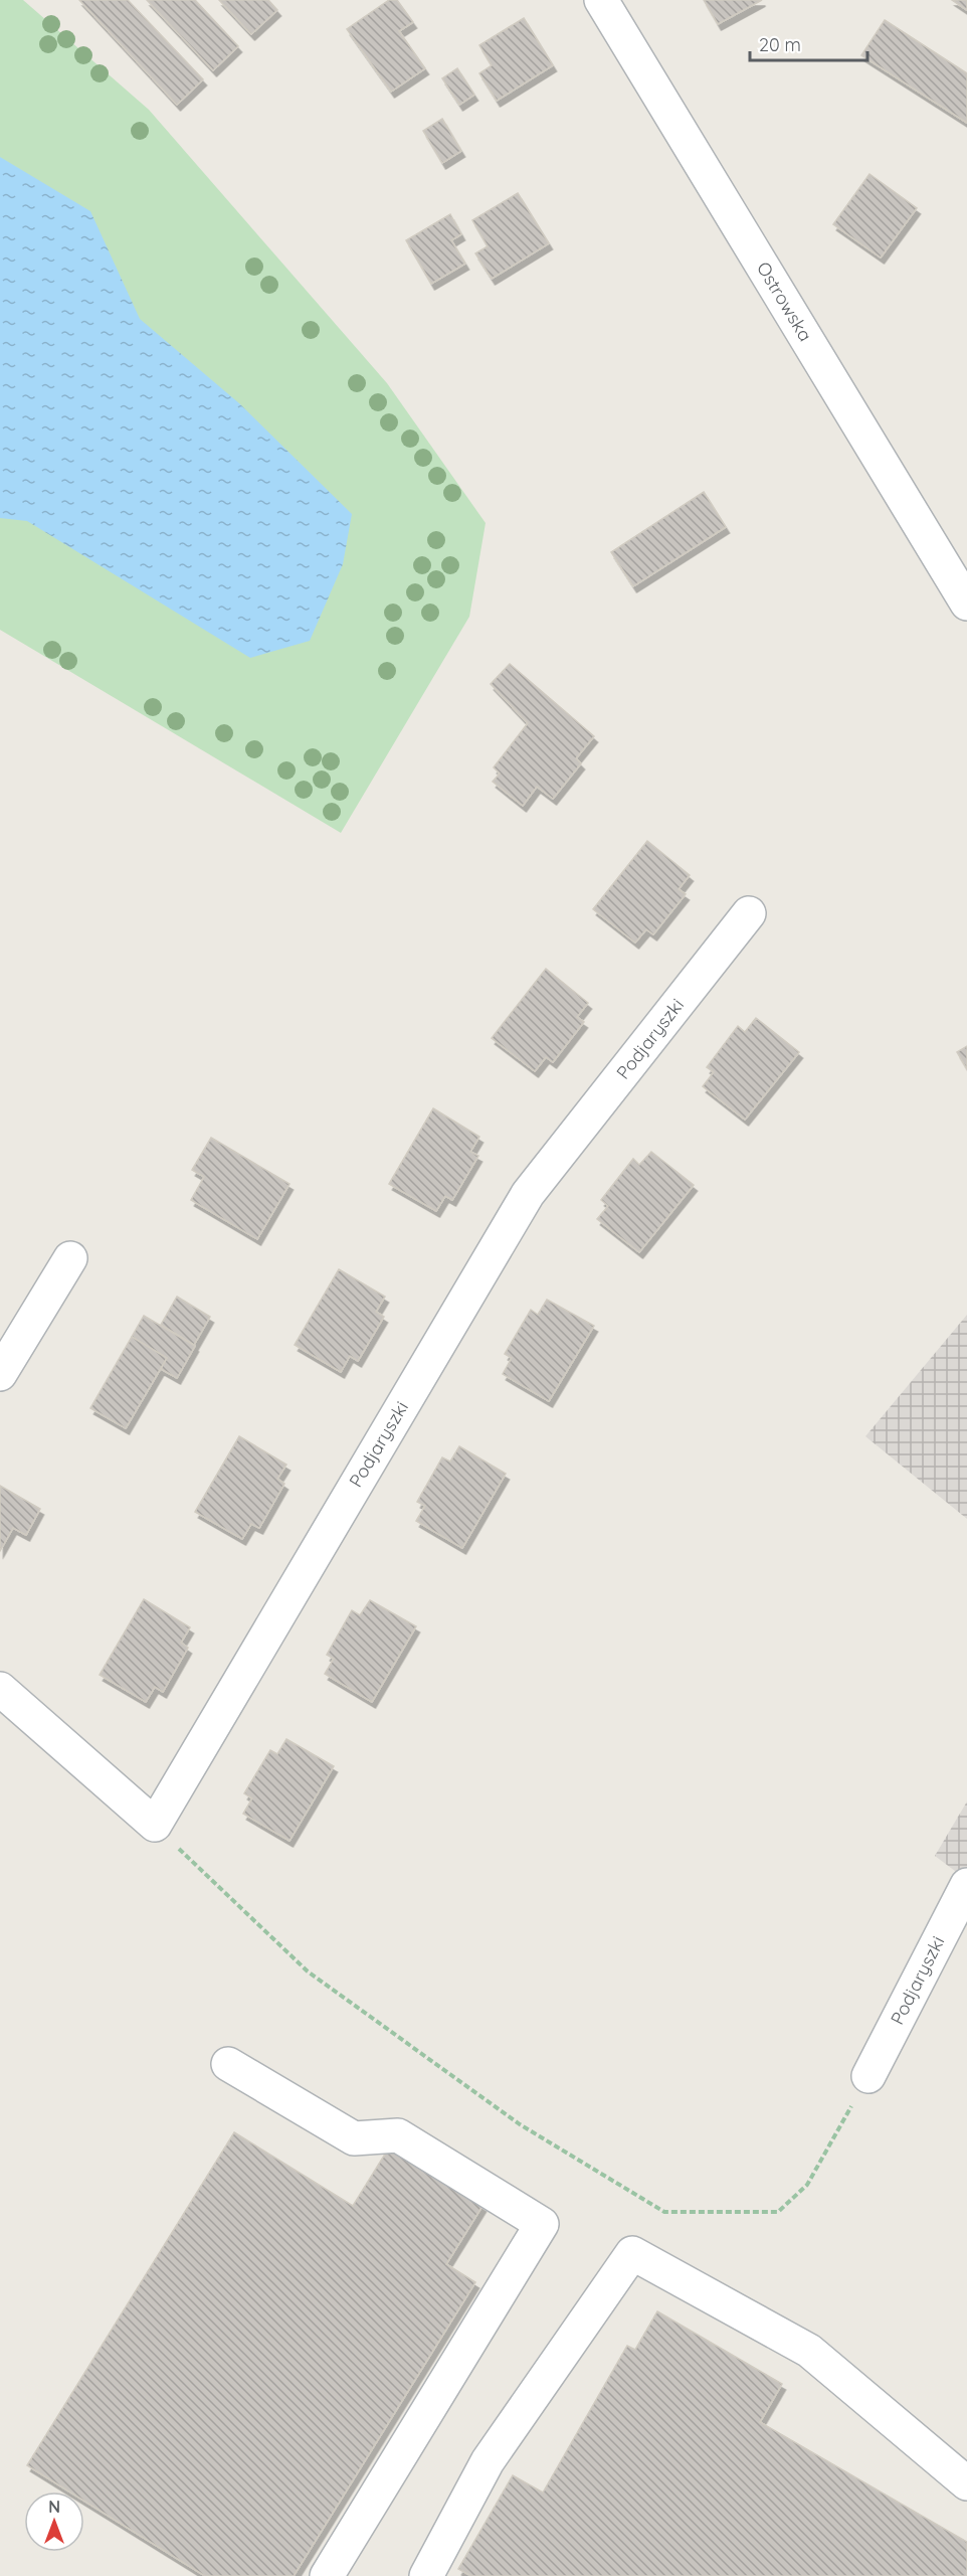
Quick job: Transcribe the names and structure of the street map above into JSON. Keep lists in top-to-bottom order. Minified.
{"streets":{"street":["Ostrowska","Podjaryszki"]},"scale_bar":"20 m","north":"top"}
